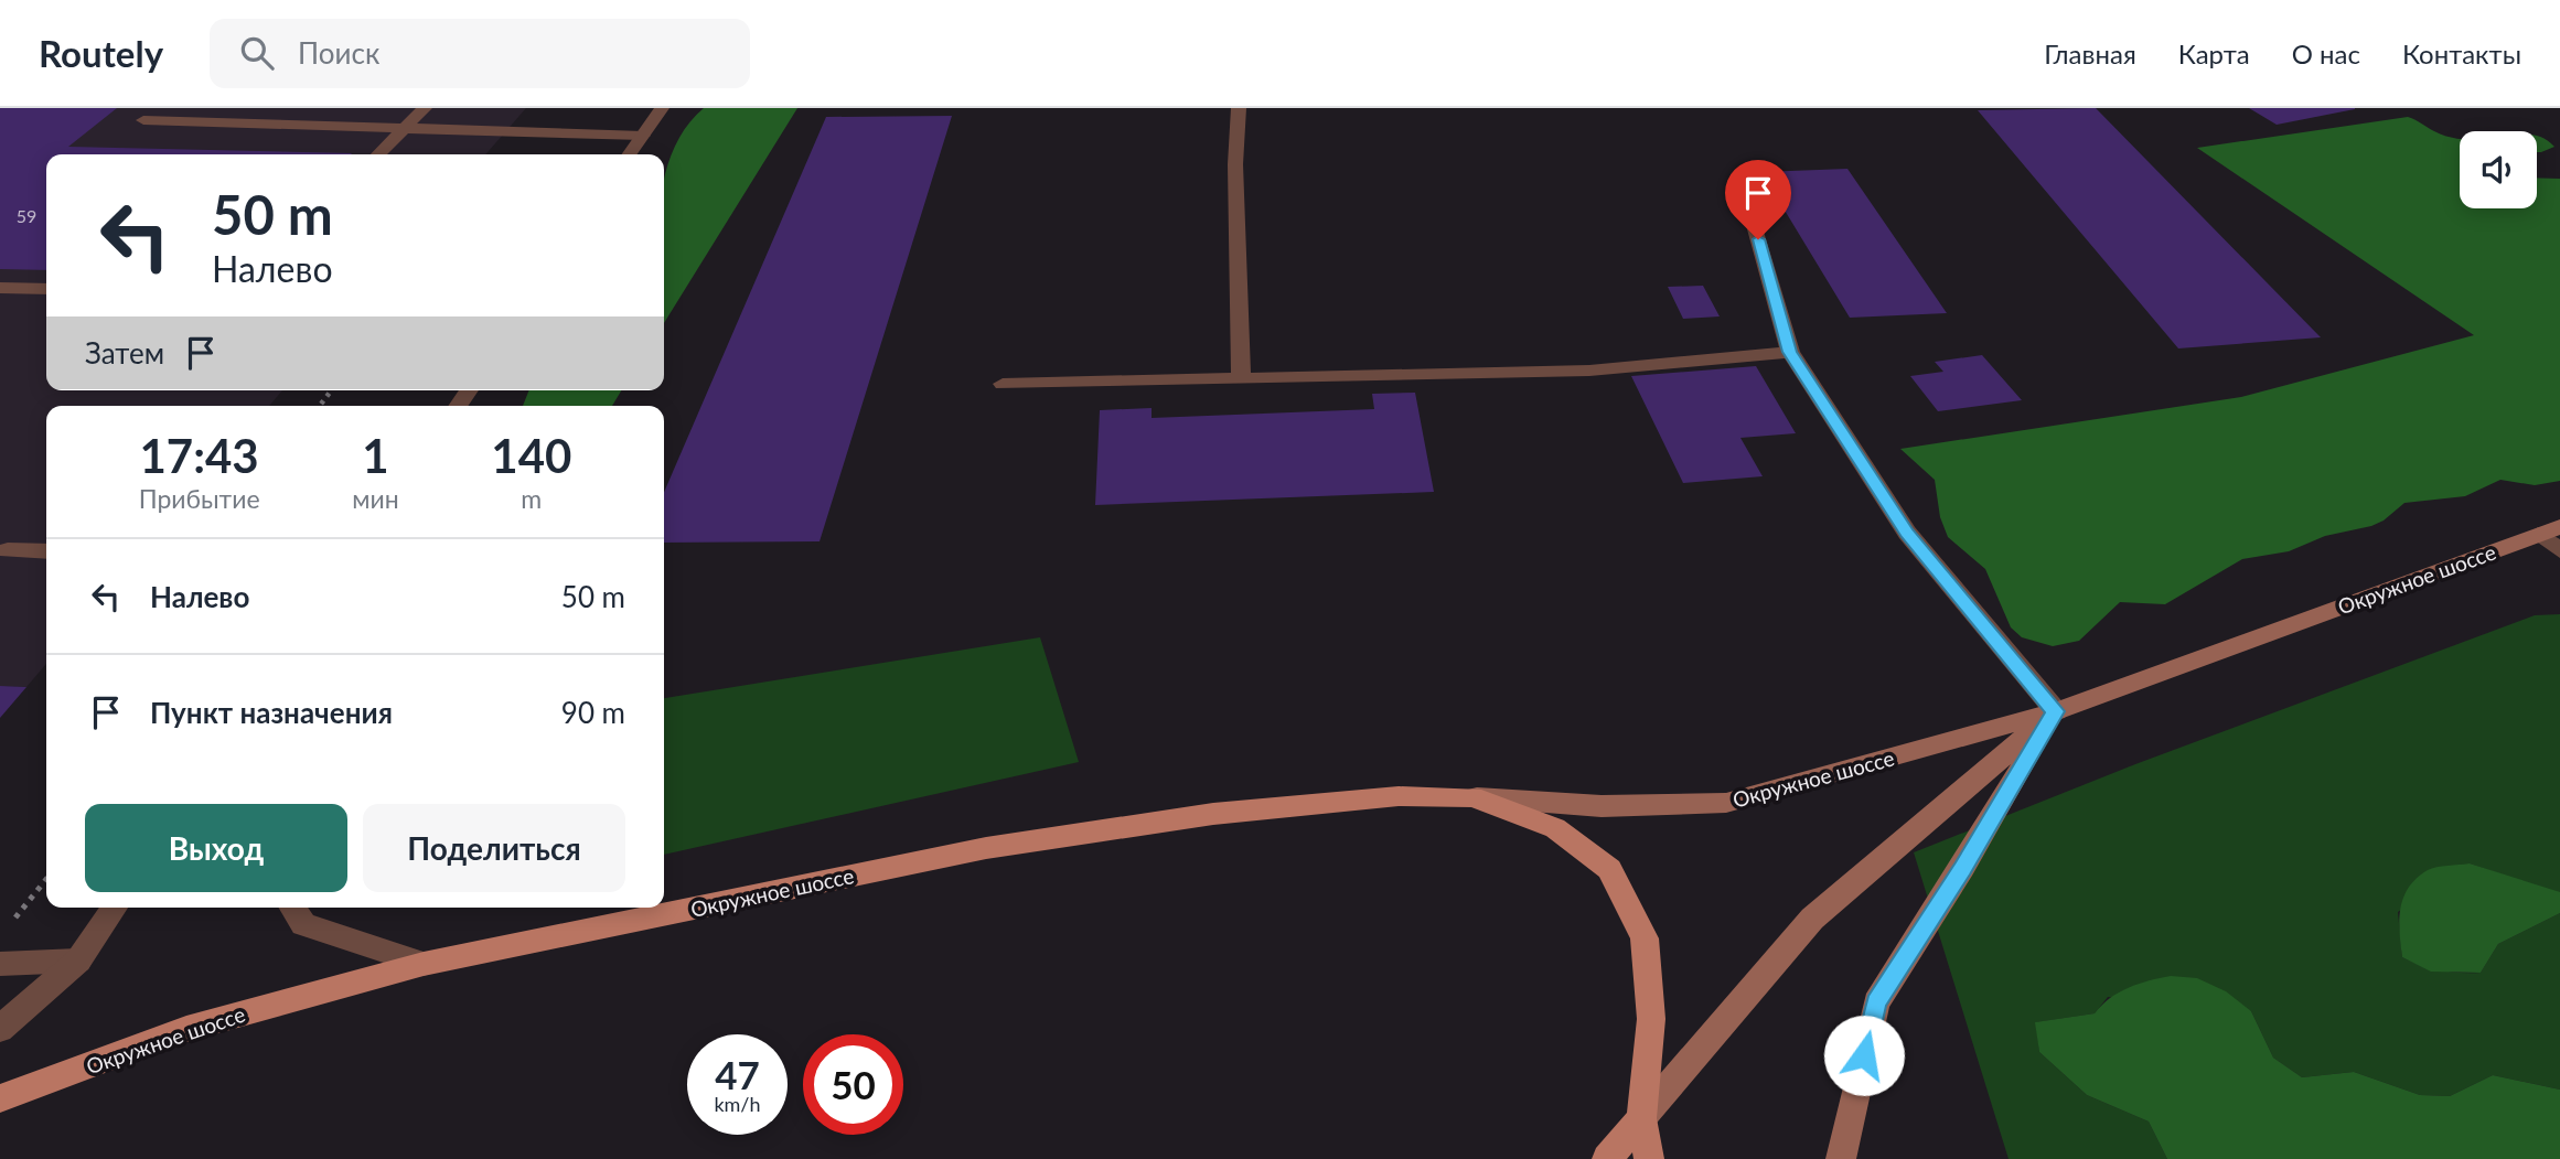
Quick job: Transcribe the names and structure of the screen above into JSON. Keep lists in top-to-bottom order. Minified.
{"streets":{"main road":["Окружное шоссе"]},"house_numbers":["59"],"page":{"header":"Routely","search":"Поиск","nav":["Главная","Карта","О нас","Контакты"],"turn":["50 m","Налево"],"then":"Затем","eta":["17:43","Прибытие","1","мин","140","m"],"list":[{"name":"Налево","value":"50 m"},{"name":"Пункт назначения","value":"90 m"}],"buttons":["Выход","Поделиться"],"speed":"47 km/h","limit":"50"}}
